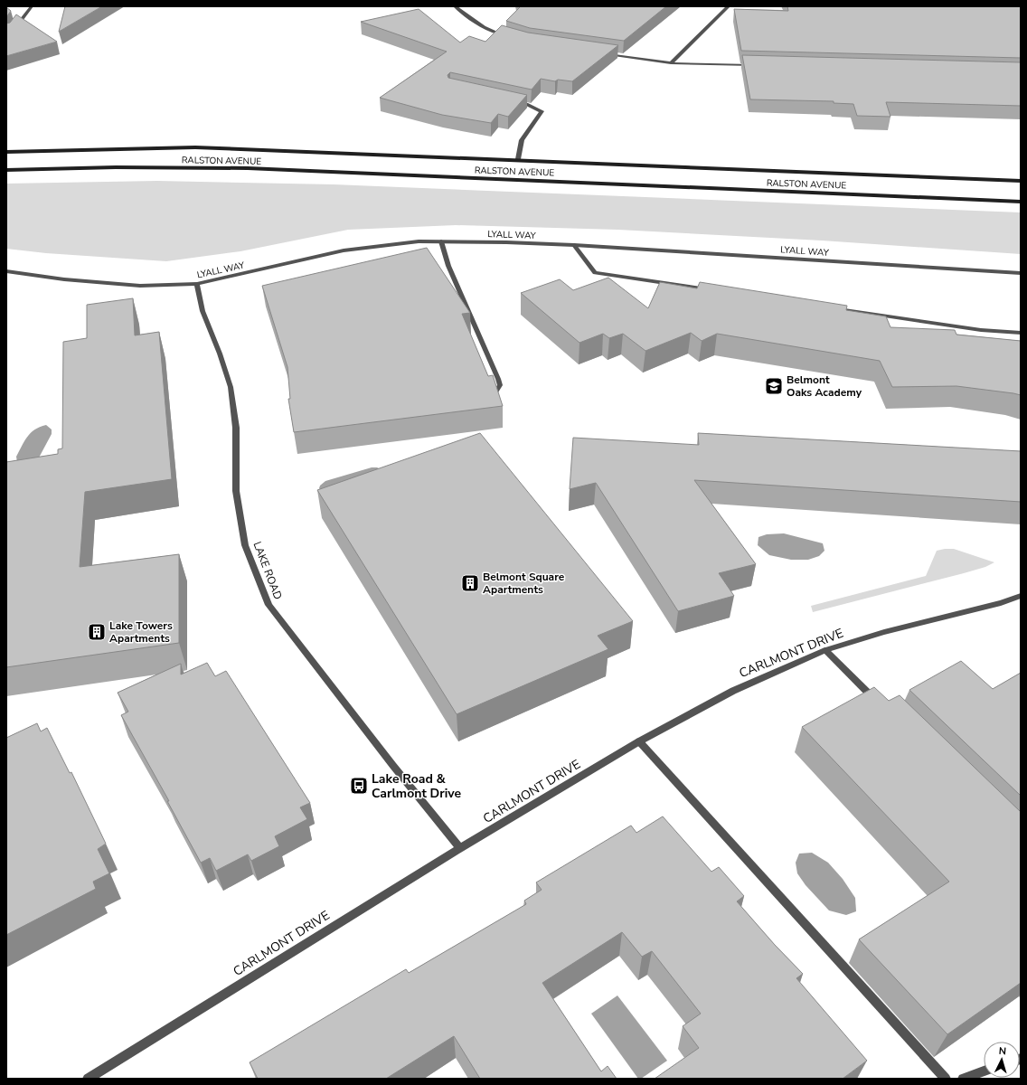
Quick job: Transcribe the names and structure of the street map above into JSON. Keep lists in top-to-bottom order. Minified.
{"streets":{"main road":["RALSTON AVENUE"],"street":["LYALL WAY","LAKE ROAD","CARLMONT DRIVE"]},"crossings":[["LYALL WAY","LAKE ROAD"],["LAKE ROAD","CARLMONT DRIVE"]],"places":{"school or university":["Belmont Oaks Academy"],"building":["Belmont Square Apartments","Lake Towers Apartments"],"bus stop":["Lake Road & Carlmont Drive"]},"north":"top"}
